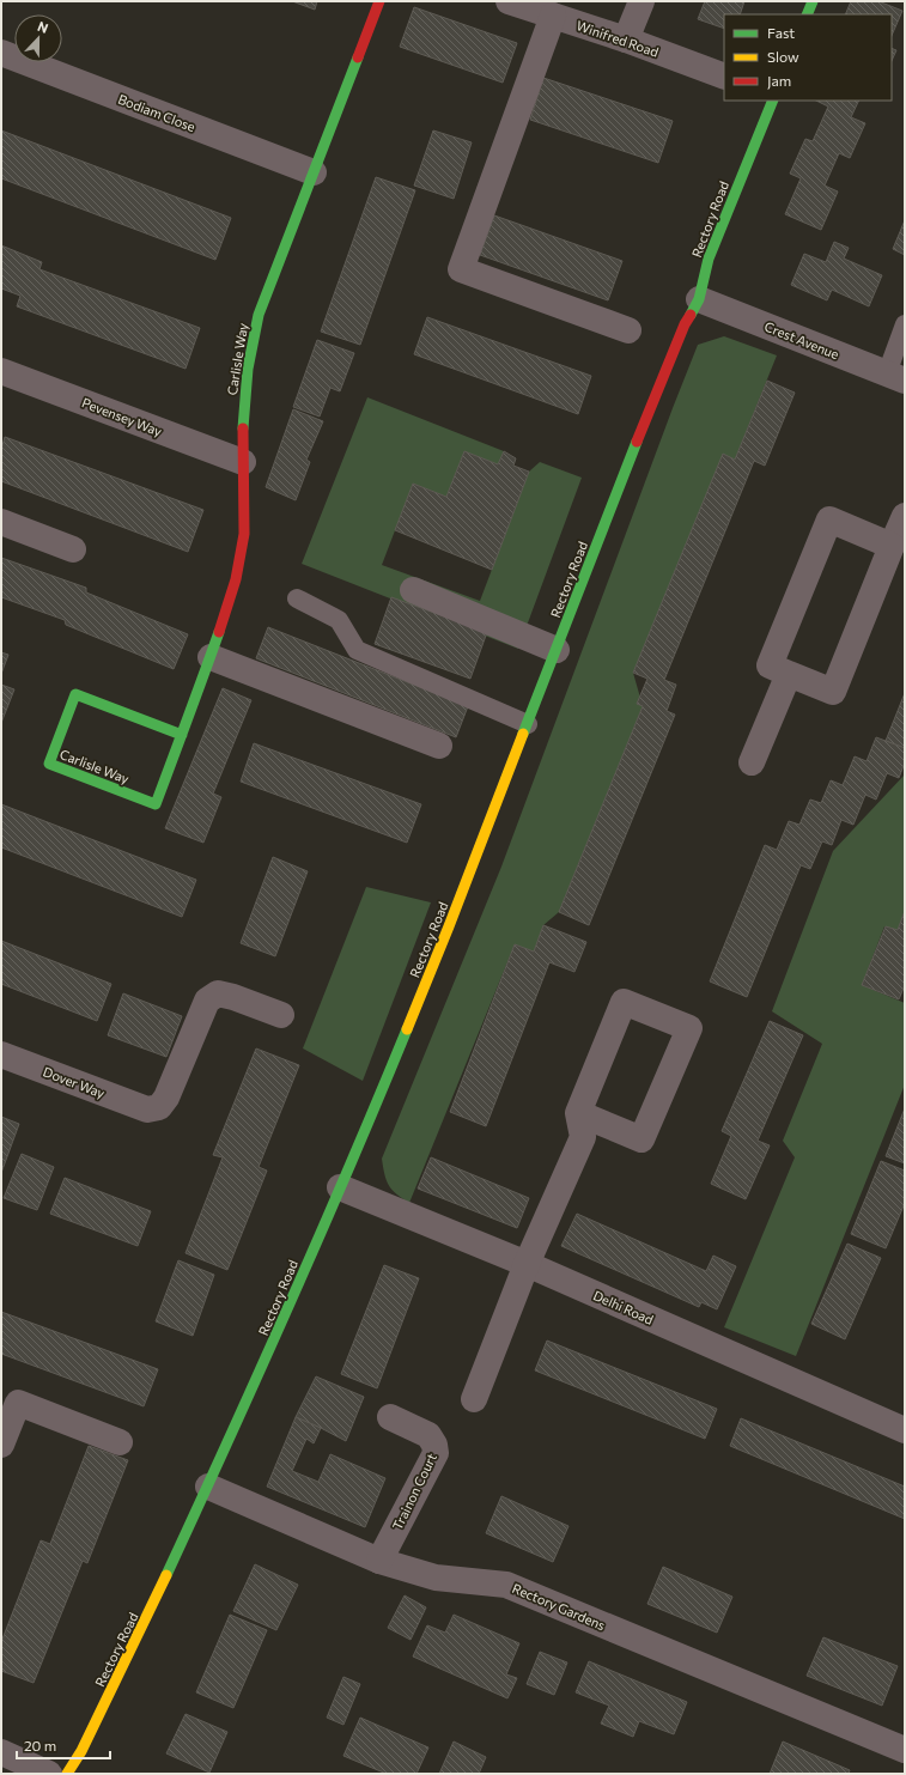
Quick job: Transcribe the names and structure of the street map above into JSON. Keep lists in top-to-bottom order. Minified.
{"streets":{"street":["Winifred Road","Bodiam Close","Rectory Road","Crest Avenue","Carlisle Way","Pevensey Way","Dover Way","Delhi Road","Trainon Court","Rectory Gardens"]},"crossings":[["Bodiam Close","Carlisle Way"],["Rectory Road","Crest Avenue"],["Rectory Road","Delhi Road"],["Rectory Road","Rectory Gardens"],["Carlisle Way","Pevensey Way"],["Trainon Court","Rectory Gardens"]],"legend":["Fast","Slow","Jam"],"scale_bar":"20 m","north":"top"}
